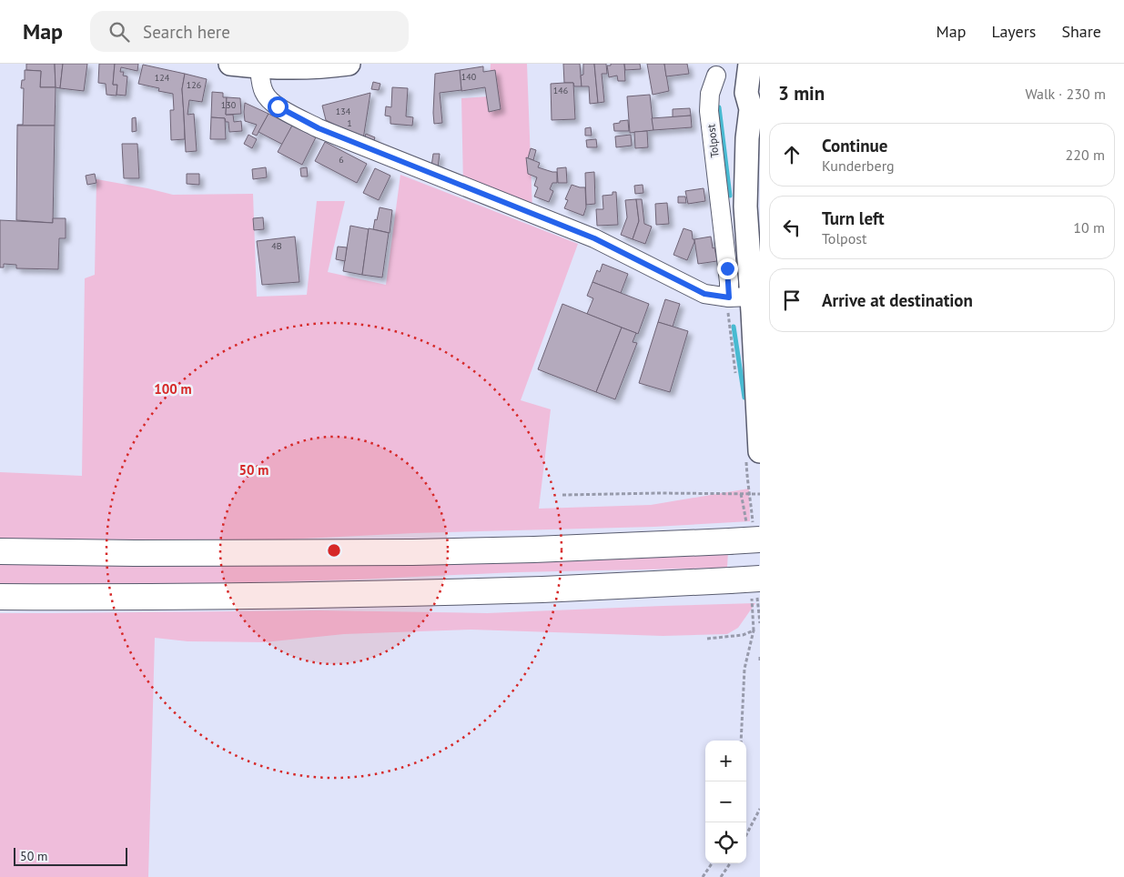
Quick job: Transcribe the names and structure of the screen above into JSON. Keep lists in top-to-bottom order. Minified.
{"streets":{"street":["Tolpost"]},"house_numbers":["140","124","126","146","130","134","1","6","4B"],"scale_bar":"50 m","page":{"header":"Map","search":"Search here","nav":["Map","Layers","Share"],"heading":["3 min","Walk · 230 m"],"list":[["Continue","Kunderberg","220 m"],["Turn left","Tolpost","10 m"],"Arrive at destination"],"map_buttons":["+","−"],"scale":"50 m"},"rings":["100 m","50 m"]}
